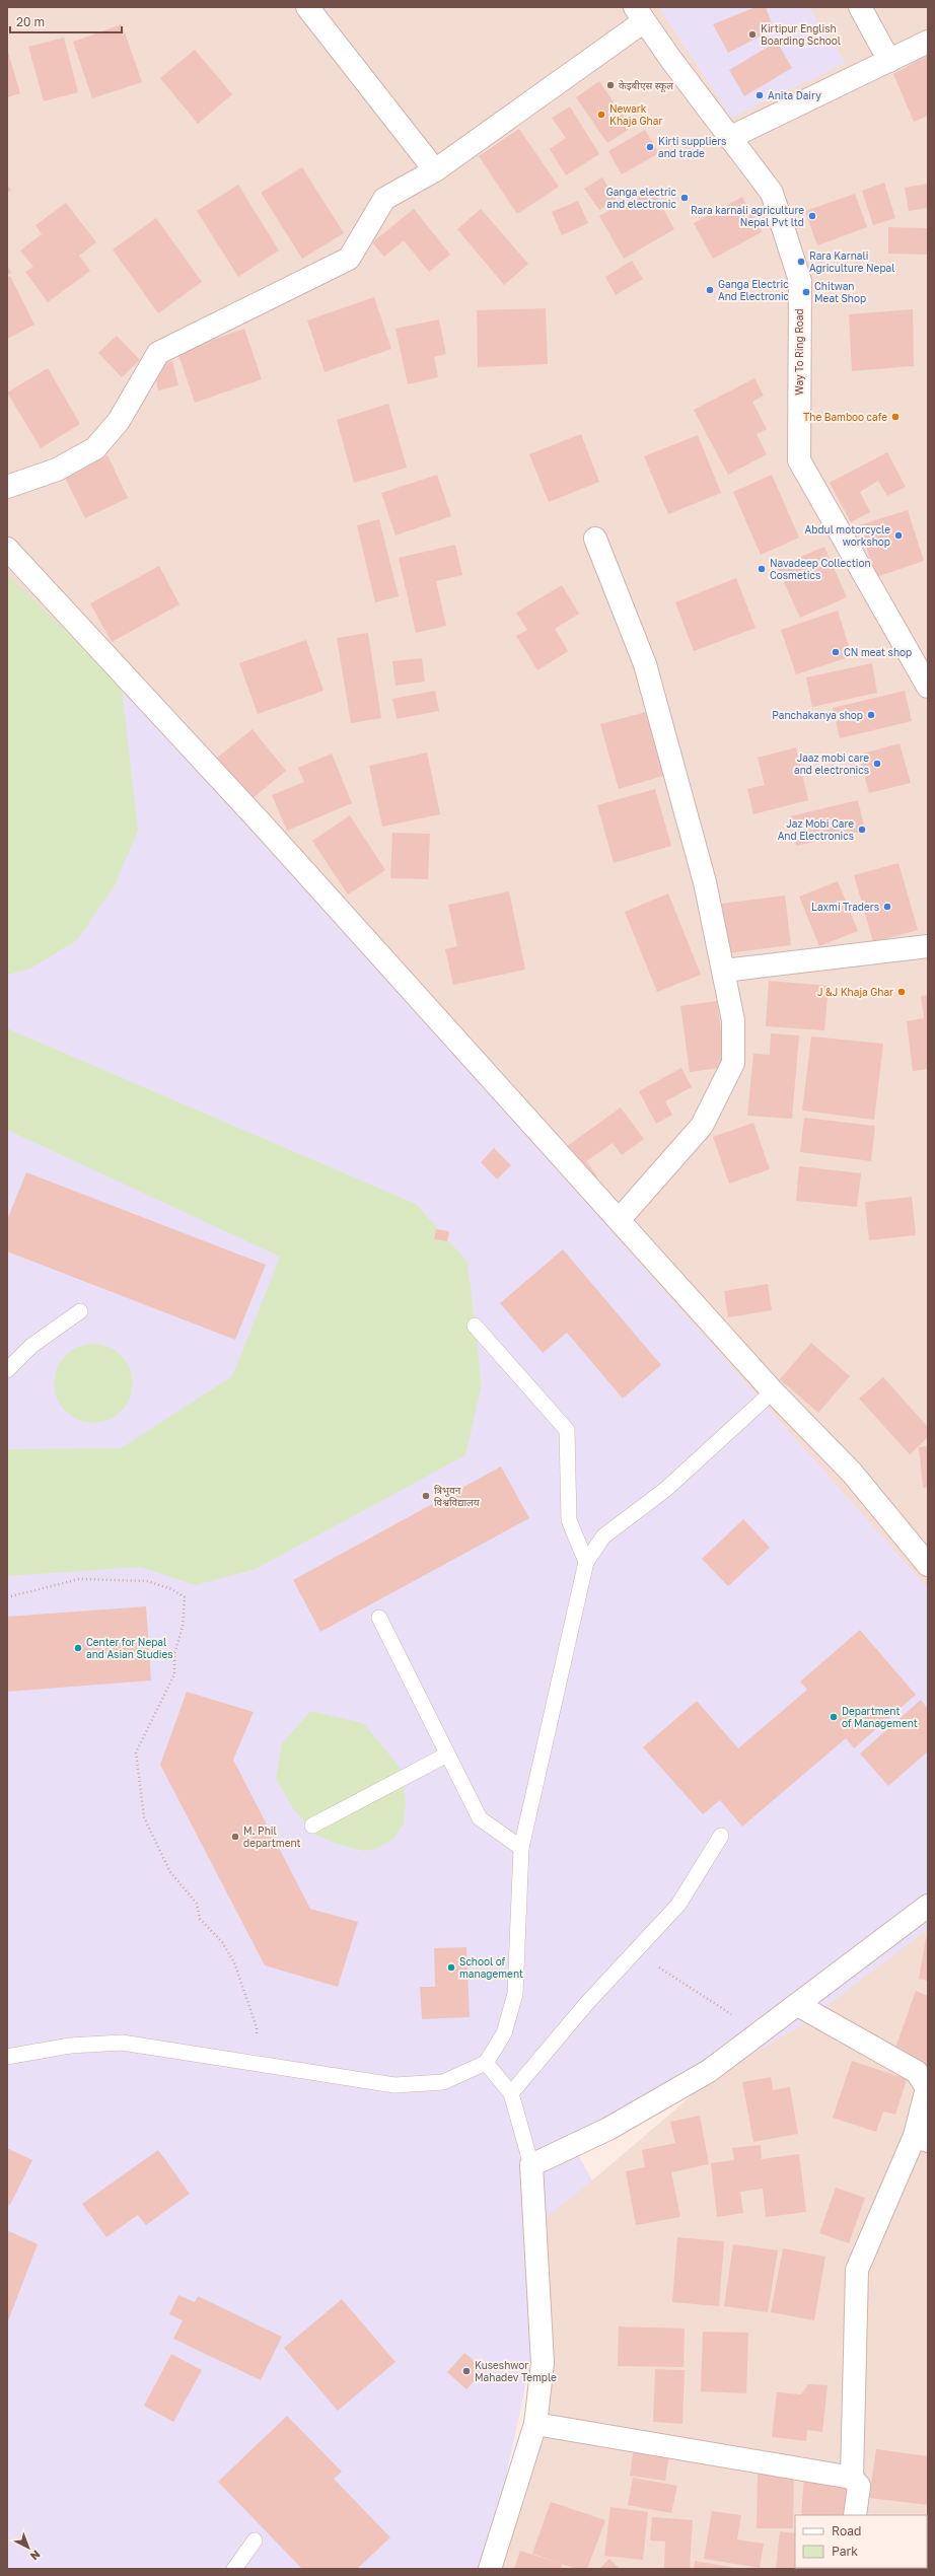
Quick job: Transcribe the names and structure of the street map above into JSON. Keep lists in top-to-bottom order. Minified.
{"streets":{"street":["Way To Ring Road"]},"places":["Kirtipur English Boarding School","केइबीएस स्कूल","Anita Dairy","Newark Khaja Ghar","Kirti suppliers and trade","Ganga electric and electronic","Rara karnali agriculture Nepal Pvt ltd","Rara Karnali Agriculture Nepal","Ganga Electric And Electronic","Chitwan Meat Shop","The Bamboo cafe","Abdul motorcycle workshop","Navadeep Collection Cosmetics","CN meat shop","Panchakanya shop","Jaaz mobi care and electronics","Jaz Mobi Care And Electronics","Laxmi Traders","J &J Khaja Ghar","त्रिभुवन विश्वविद्यालय","Center for Nepal and Asian Studies","Department of Management","M. Phil department","School of management","Kuseshwor Mahadev Temple"],"legend":["Road","Park"],"scale_bar":"20 m","north":"bottom right"}
